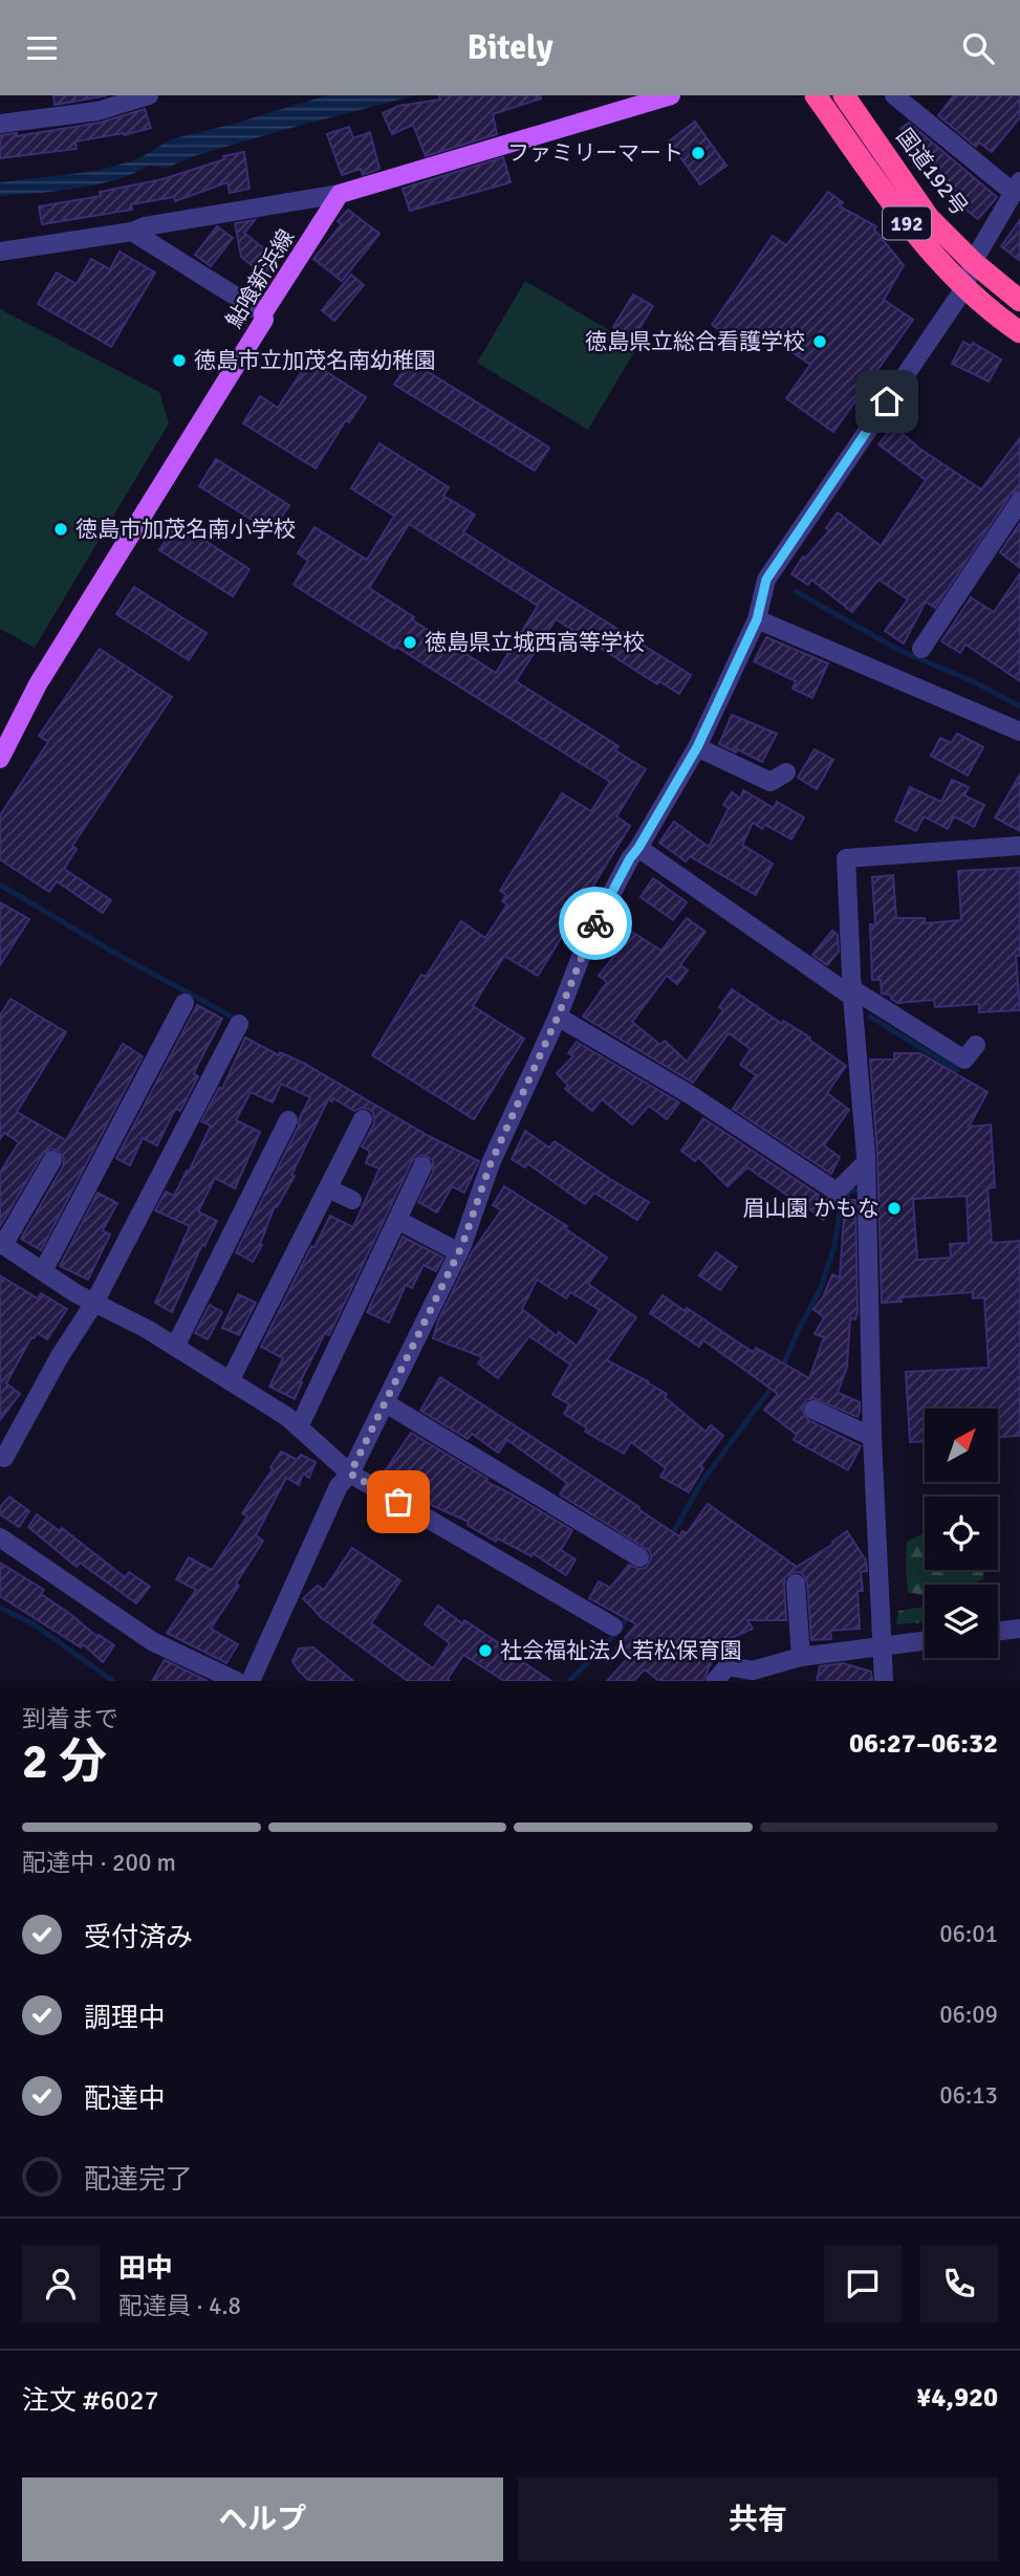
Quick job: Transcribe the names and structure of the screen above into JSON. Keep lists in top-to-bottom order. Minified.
{"streets":{"highway":["国道192号","192"],"main road":["鮎喰新浜線"]},"places":["ファミリーマート","徳島県立総合看護学校","徳島市立加茂名南幼稚園","徳島市加茂名南小学校","徳島県立城西高等学校","眉山園 かもな","社会福祉法人若松保育園"],"north":"top right","page":{"header":"Bitely","heading":["2 分","到着まで","06:27–06:32"],"panel":["田中","配達員 · 4.8","注文 #6027","¥4,920"],"bar":"配達中 · 200 m","list":[["受付済み","06:01"],["調理中","06:09"],["配達中","06:13"],"配達完了"],"buttons":["ヘルプ","共有"]}}
